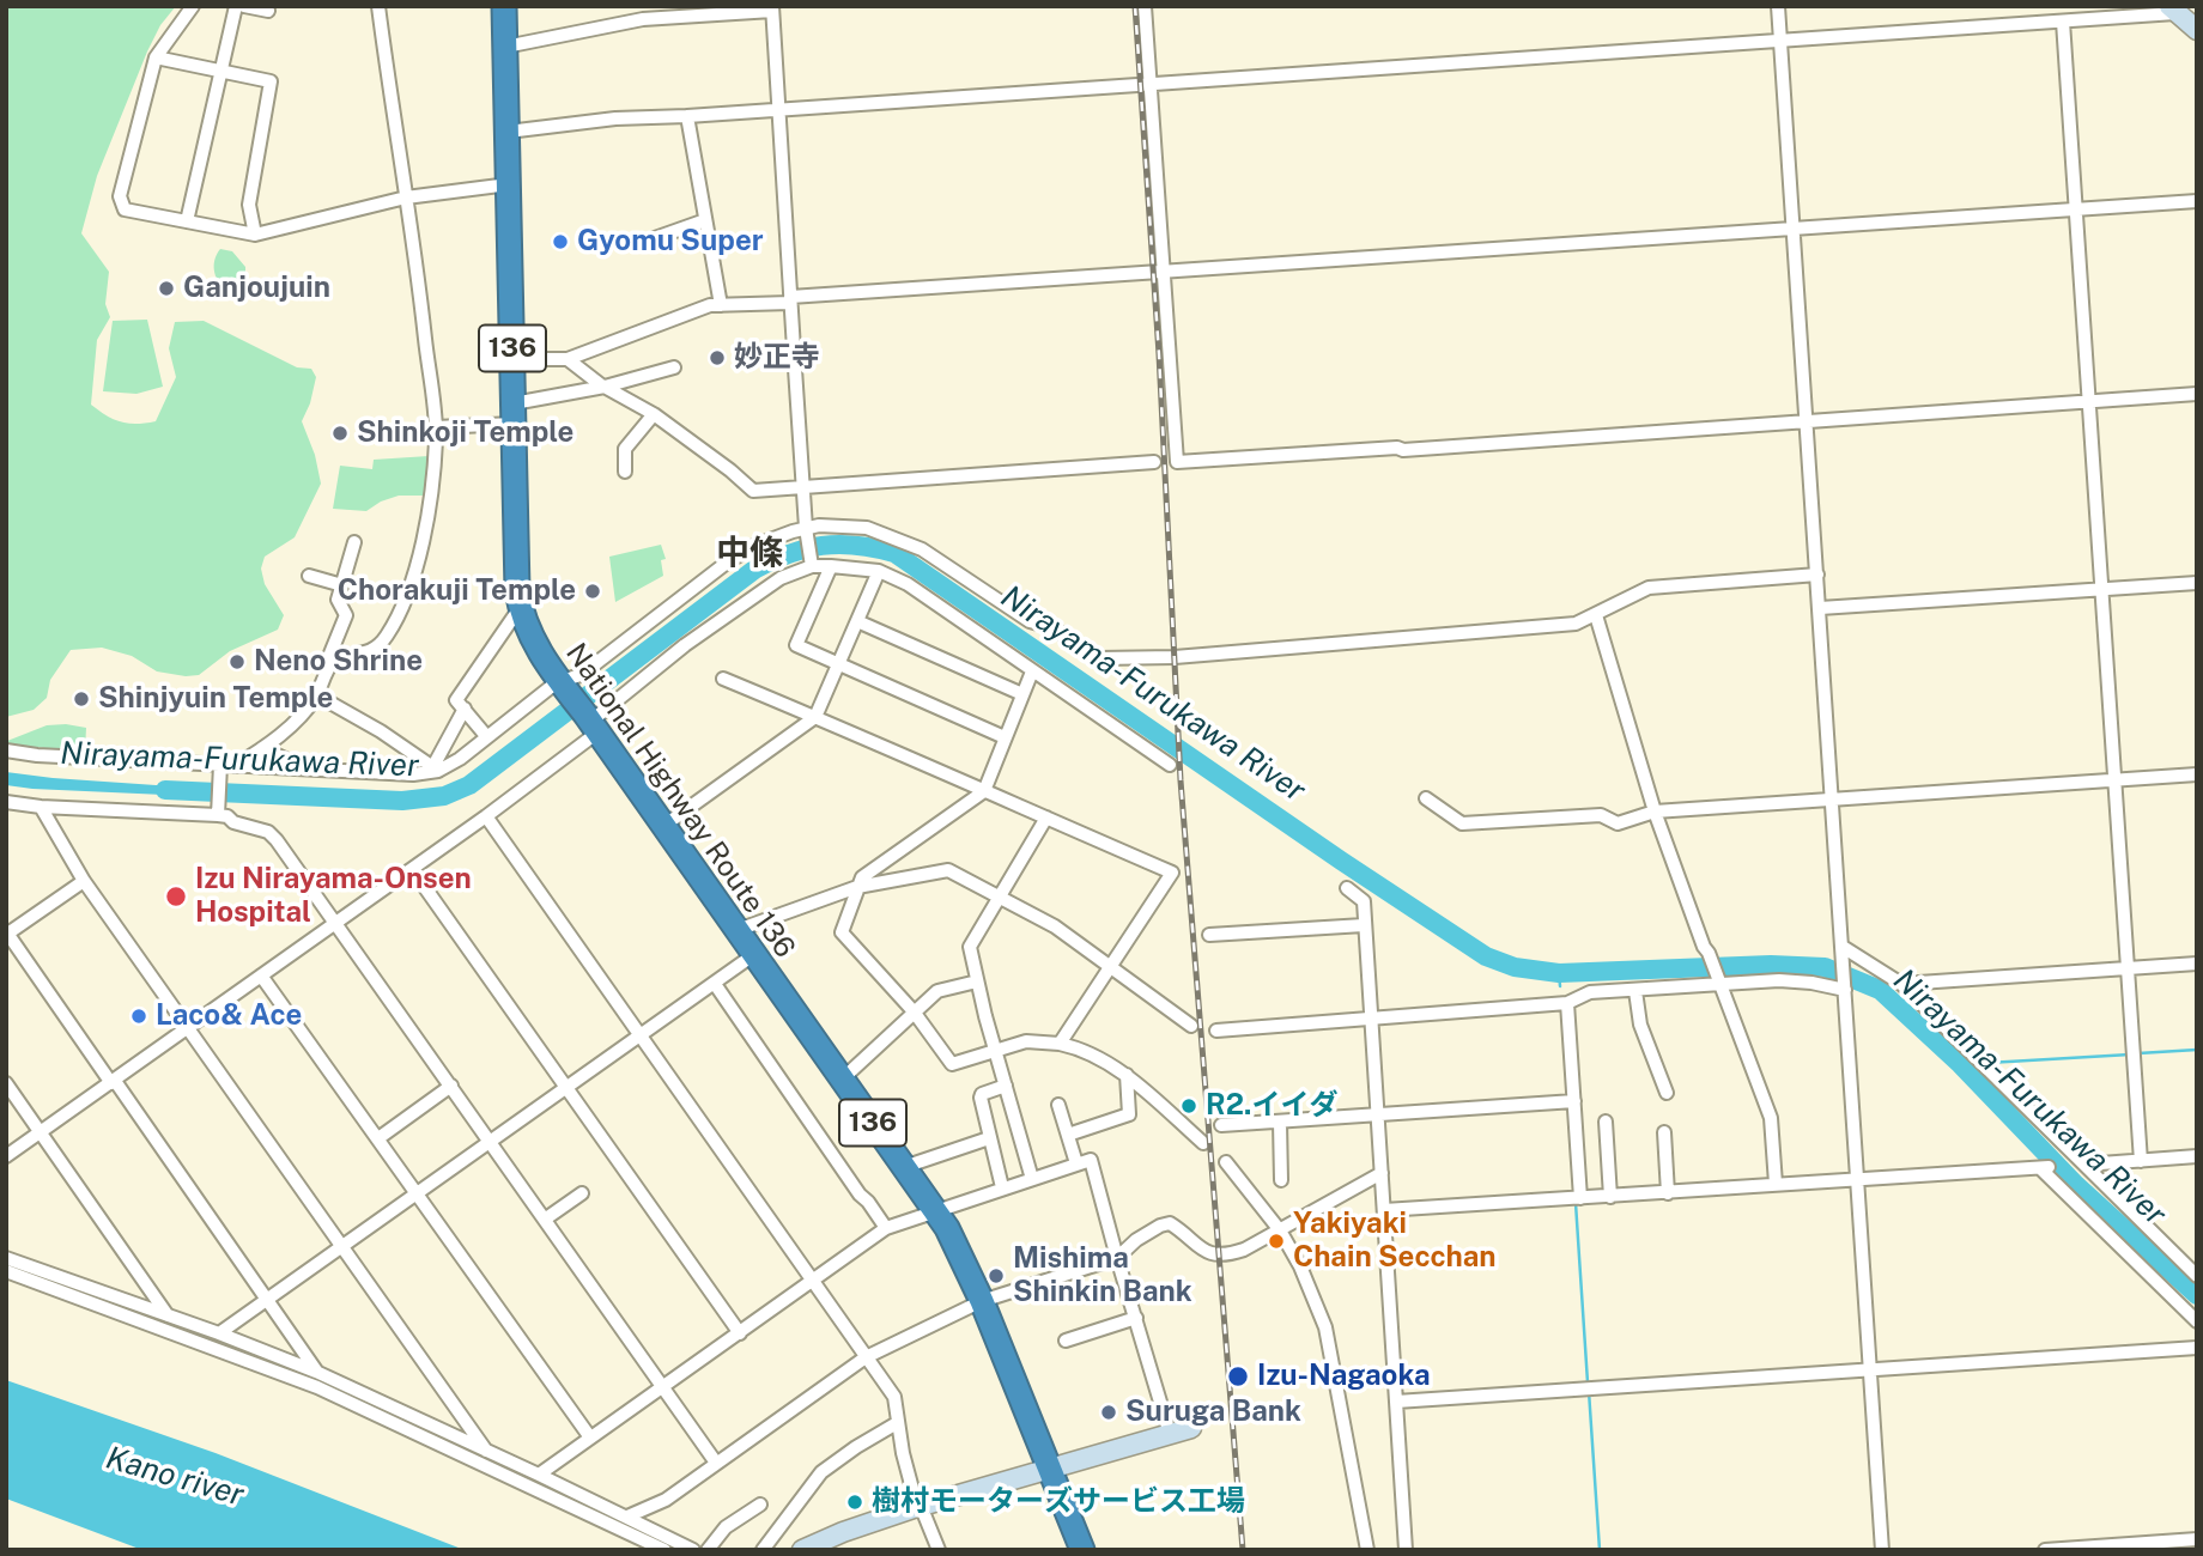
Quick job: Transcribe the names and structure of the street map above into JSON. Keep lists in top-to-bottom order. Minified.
{"streets":{"highway":["136","National Highway Route 136"]},"districts":["中條"],"water":["Nirayama-Furukawa River","Kano river"],"places":["Gyomu Super","Ganjoujuin","妙正寺","Shinkoji Temple","Chorakuji Temple","Neno Shrine","Shinjyuin Temple","Izu Nirayama-Onsen Hospital","Laco& Ace","R2.イイダ","Yakiyaki Chain Secchan","Mishima Shinkin Bank","Izu-Nagaoka","Suruga Bank","樹村モーターズサービス工場"]}
